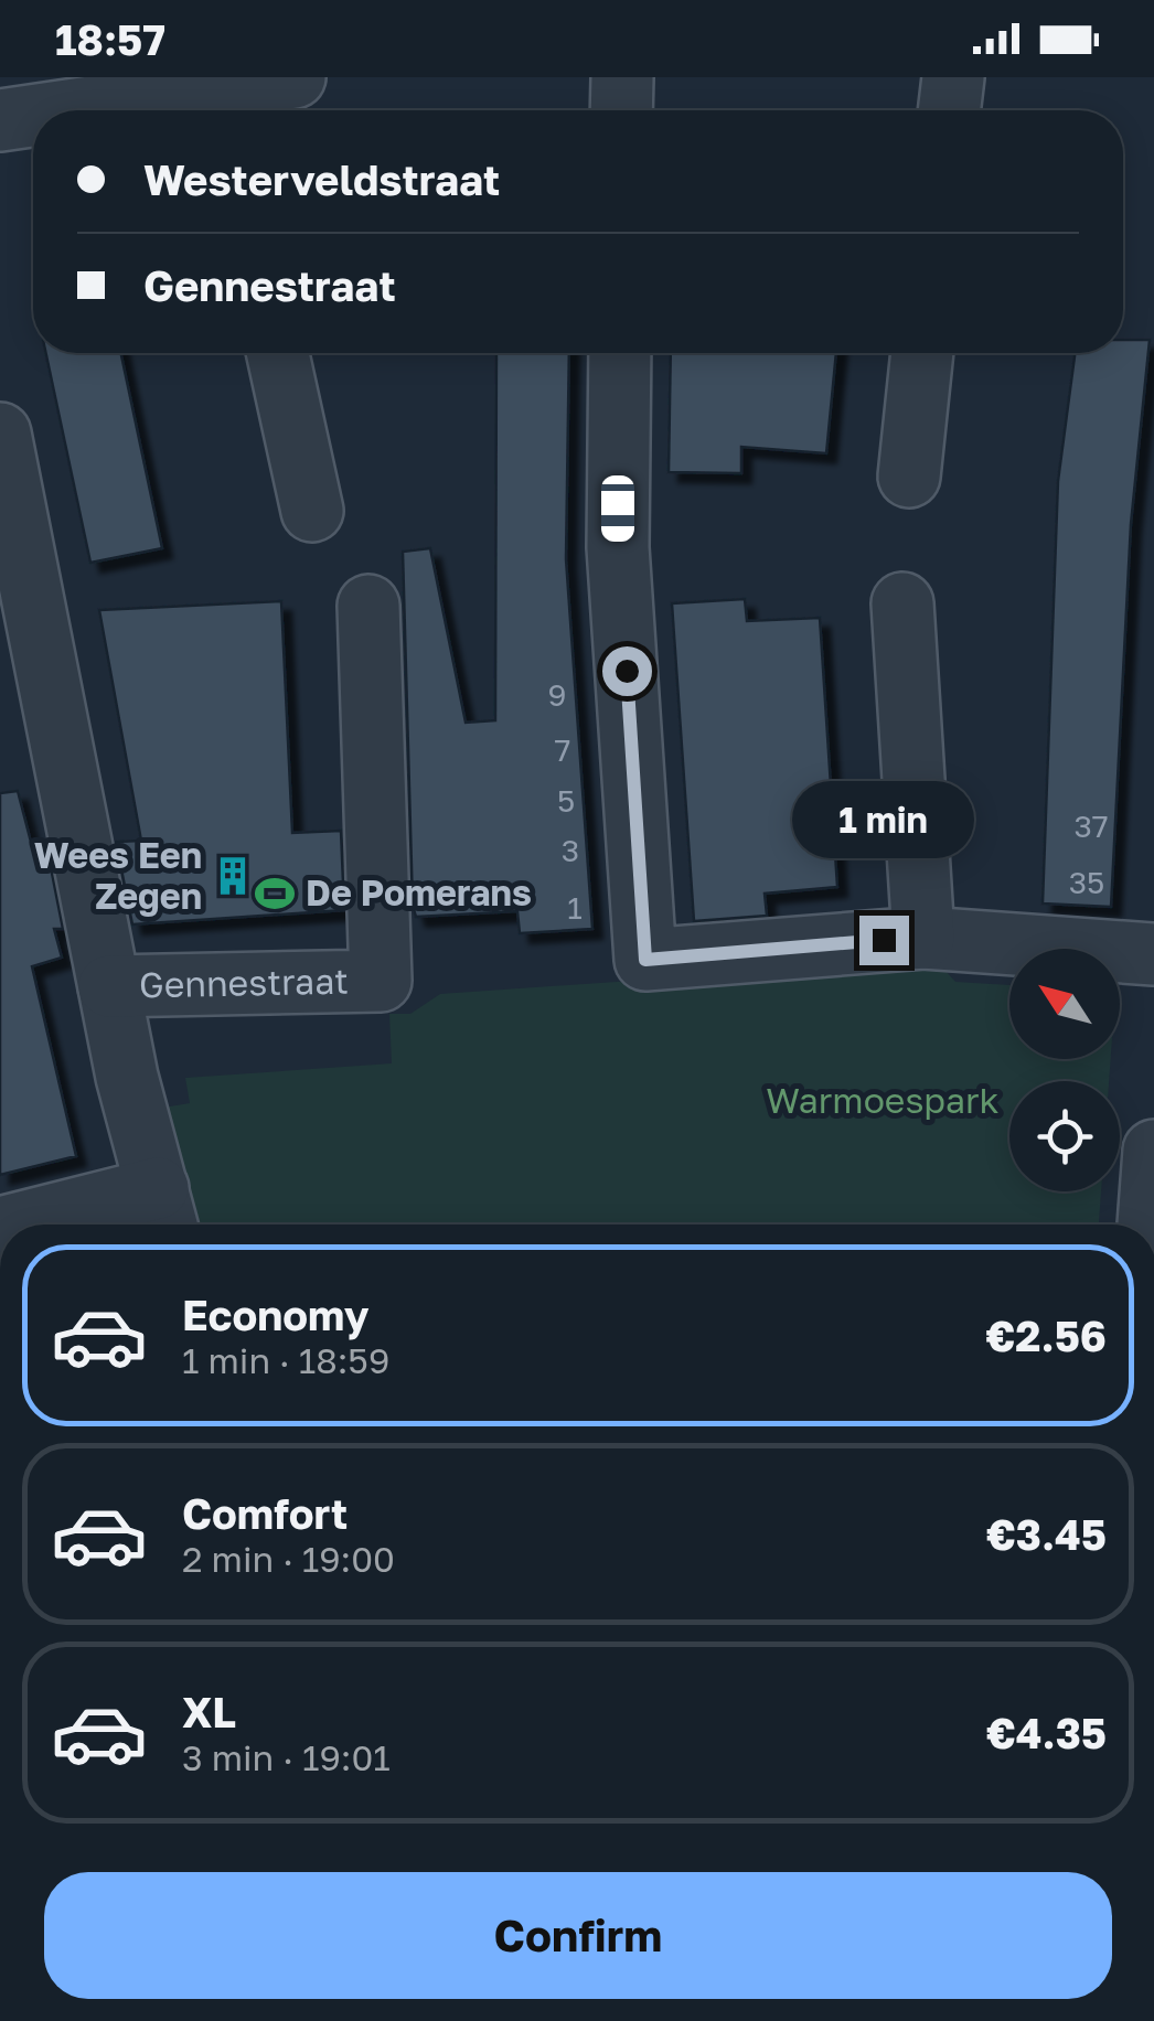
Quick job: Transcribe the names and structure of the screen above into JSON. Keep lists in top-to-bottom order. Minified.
{"streets":{"street":["Gennestraat"]},"parks":["Warmoespark"],"places":{"building":["Wees Een Zegen"],"sports":["De Pomerans"]},"house_numbers":["9","7","5","37","3","35","1"],"north":"top left","page":{"status":"18:57","banner":["Westerveldstraat","Gennestraat"],"bubble":"1 min","list":[{"name":"Economy","note":"1 min · 18:59","value":"€2.56"},{"name":"Comfort","note":"2 min · 19:00","value":"€3.45"},{"name":"XL","note":"3 min · 19:01","value":"€4.35"}],"buttons":"Confirm"}}
